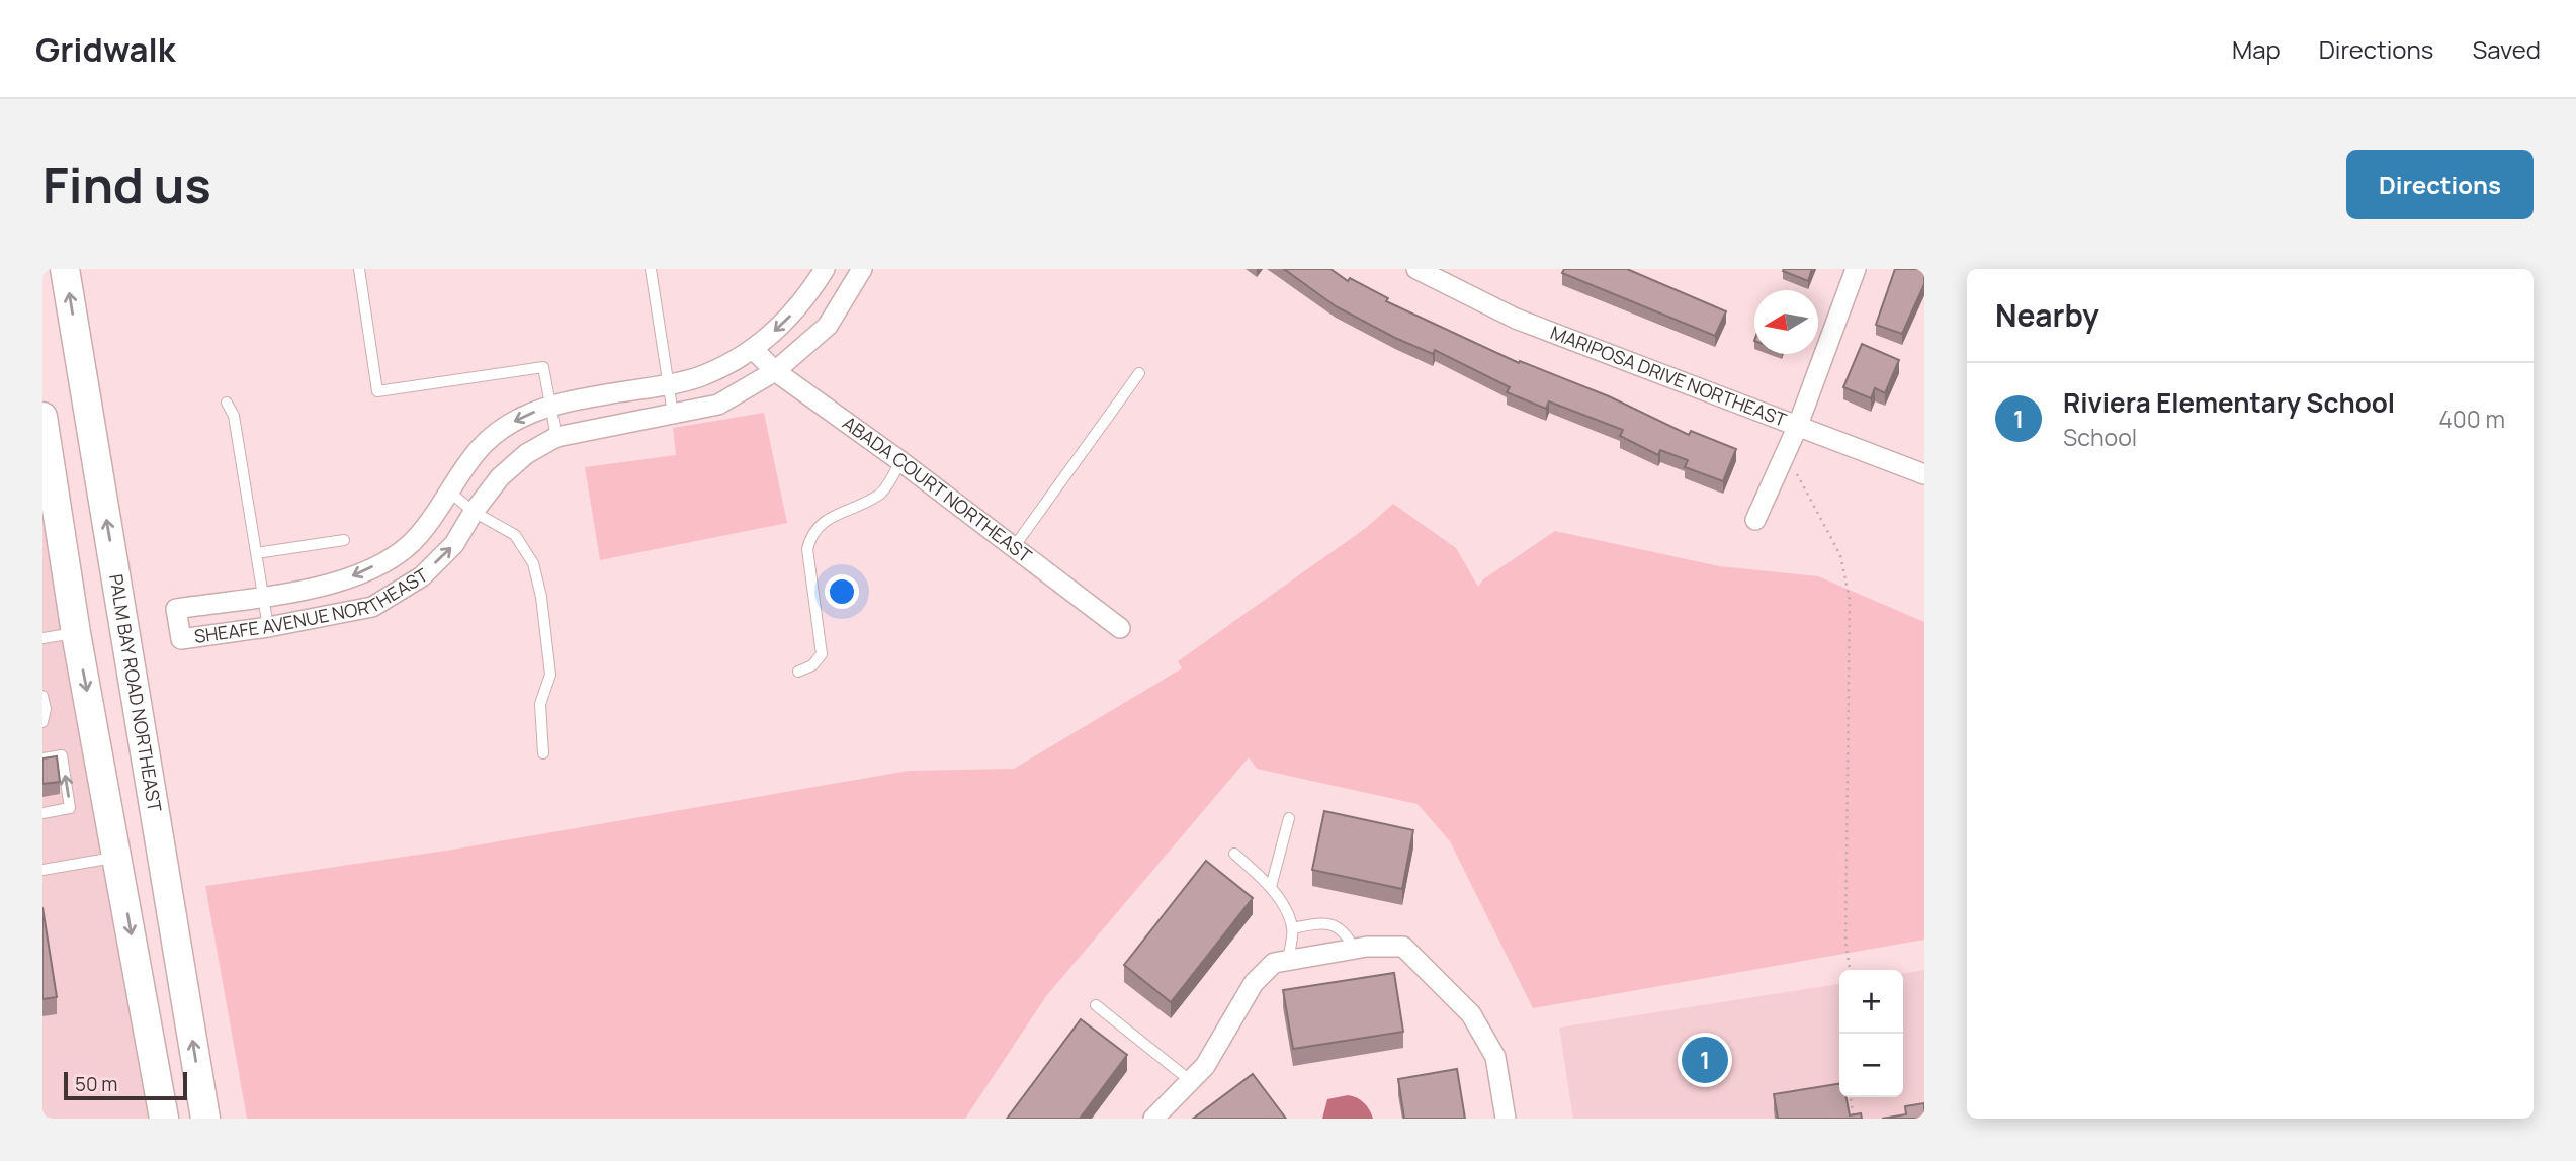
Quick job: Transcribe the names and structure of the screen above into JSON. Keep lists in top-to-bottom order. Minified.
{"streets":{"main road":["PALM BAY ROAD NORTHEAST"],"street":["MARIPOSA DRIVE NORTHEAST","ABADA COURT NORTHEAST","SHEAFE AVENUE NORTHEAST"]},"crossings":[["ABADA COURT NORTHEAST","SHEAFE AVENUE NORTHEAST"]],"scale_bar":"50 m","north":"left","page":{"header":"Gridwalk","nav":["Map","Directions","Saved"],"buttons":"Directions","title":"Find us","heading":"Nearby","list":[{"mark":"1","name":"Riviera Elementary School","note":"School","value":"400 m"}],"map_buttons":["+","−"],"pins":"1","scale":"50 m"}}
